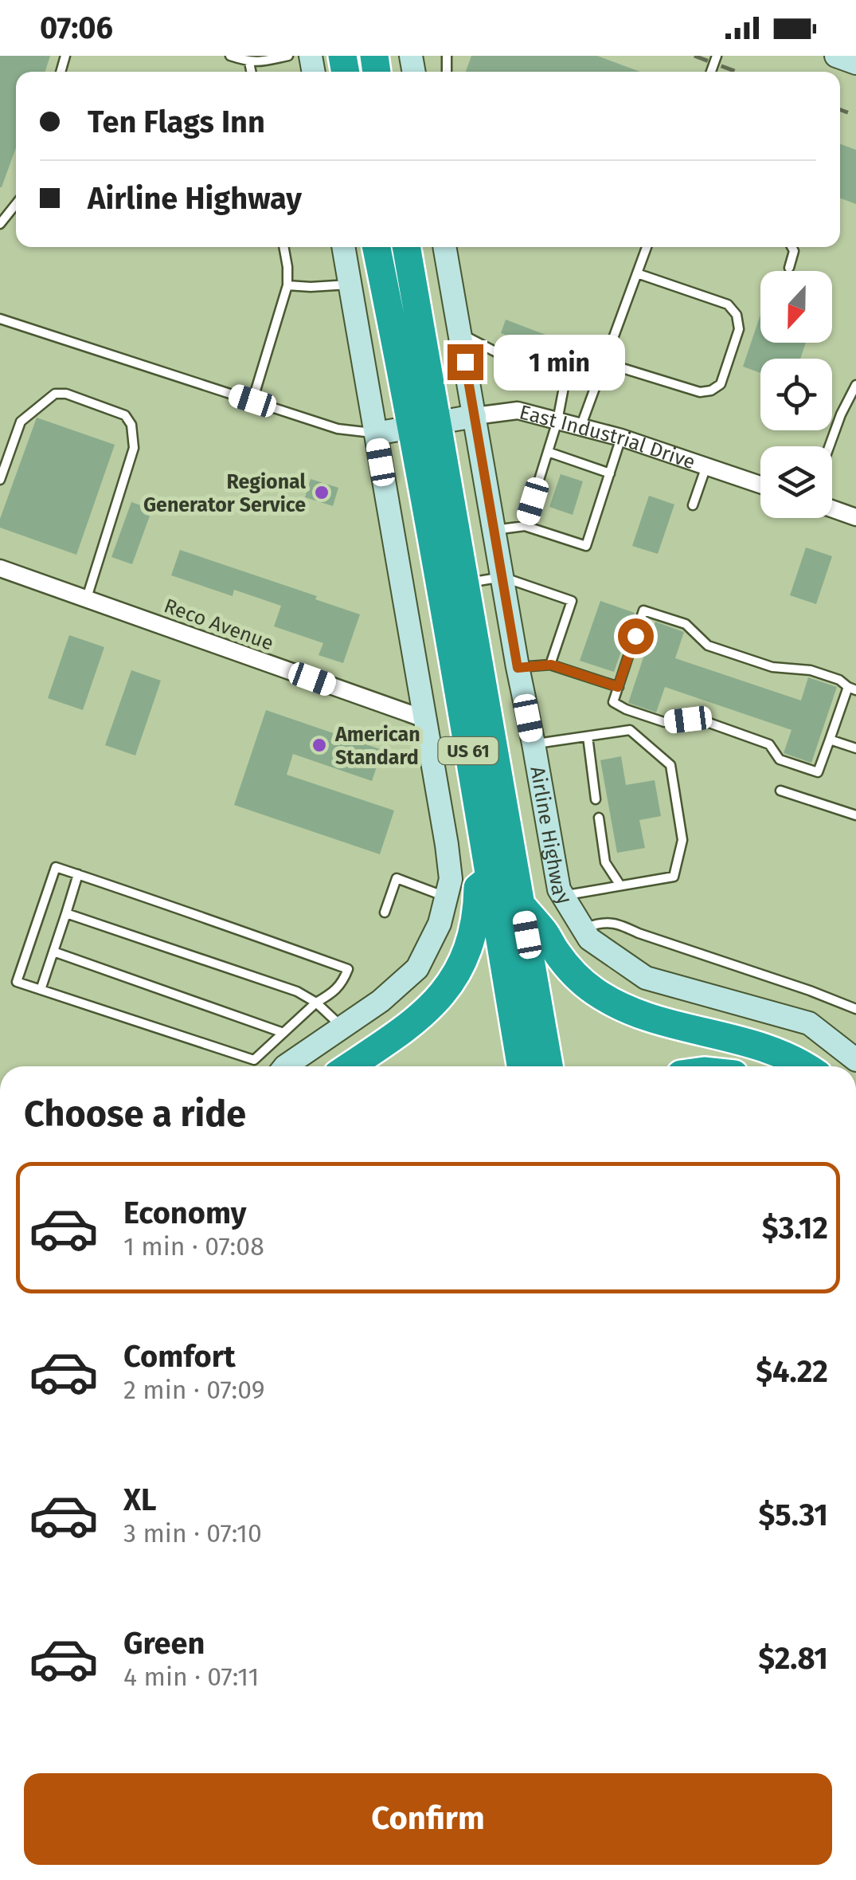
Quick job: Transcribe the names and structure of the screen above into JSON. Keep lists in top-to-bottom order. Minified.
{"streets":{"highway":["US 61","Airline Highway"],"street":["East Industrial Drive","Reco Avenue"]},"crossings":[["East Industrial Drive","Airline Highway"]],"places":["Regional Generator Service","American Standard"],"north":"bottom","page":{"status":"07:06","banner":["Ten Flags Inn","Airline Highway"],"bubble":"1 min","heading":"Choose a ride","list":[{"name":"Economy","note":"1 min · 07:08","value":"$3.12"},{"name":"Comfort","note":"2 min · 07:09","value":"$4.22"},{"name":"XL","note":"3 min · 07:10","value":"$5.31"},{"name":"Green","note":"4 min · 07:11","value":"$2.81"}],"buttons":"Confirm"}}
